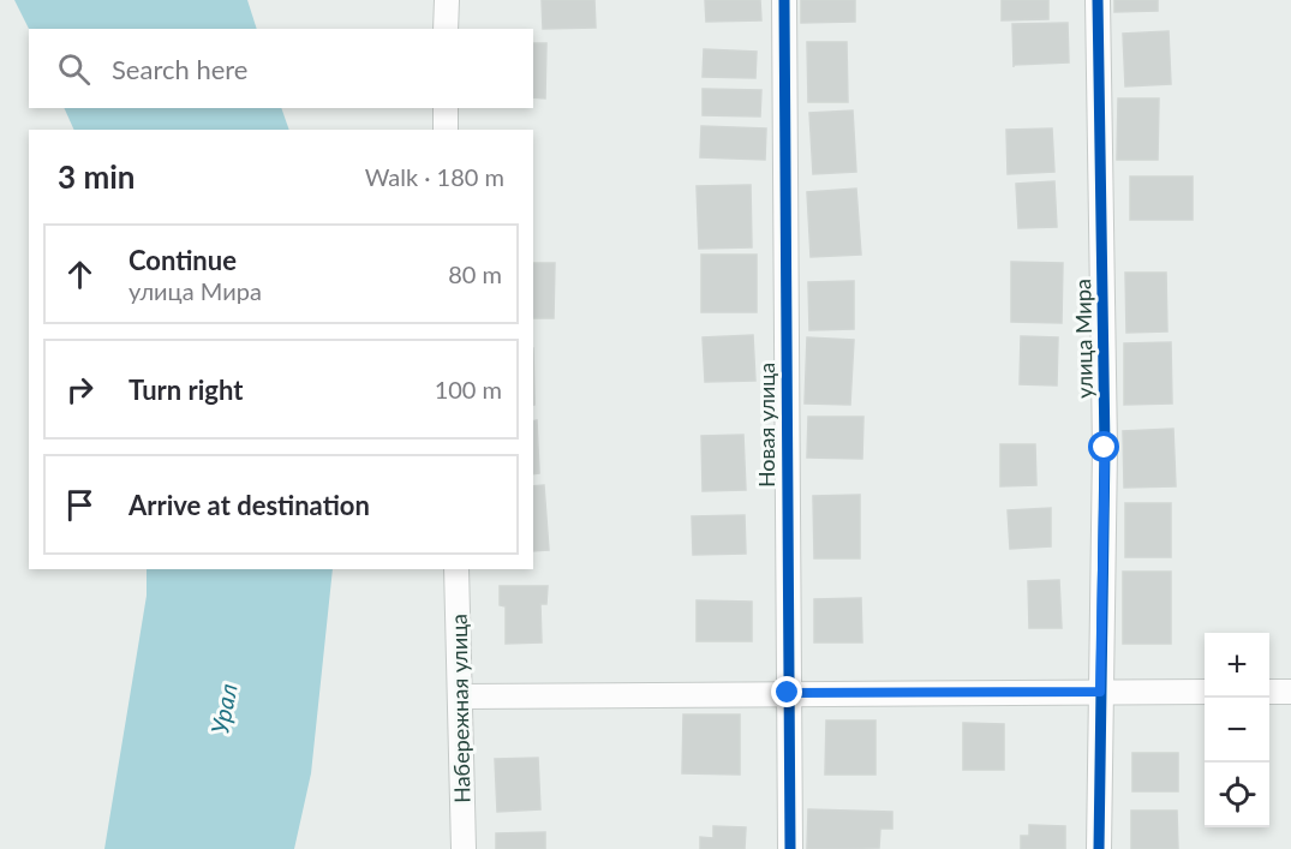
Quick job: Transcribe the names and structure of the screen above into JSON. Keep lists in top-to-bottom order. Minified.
{"streets":{"street":["улица Мира","Новая улица","Набережная улица"]},"water":["Урал"],"page":{"search":"Search here","heading":["3 min","Walk · 180 m"],"list":[["Continue","улица Мира","80 m"],["Turn right","100 m"],"Arrive at destination"],"map_buttons":["+","−"]}}
